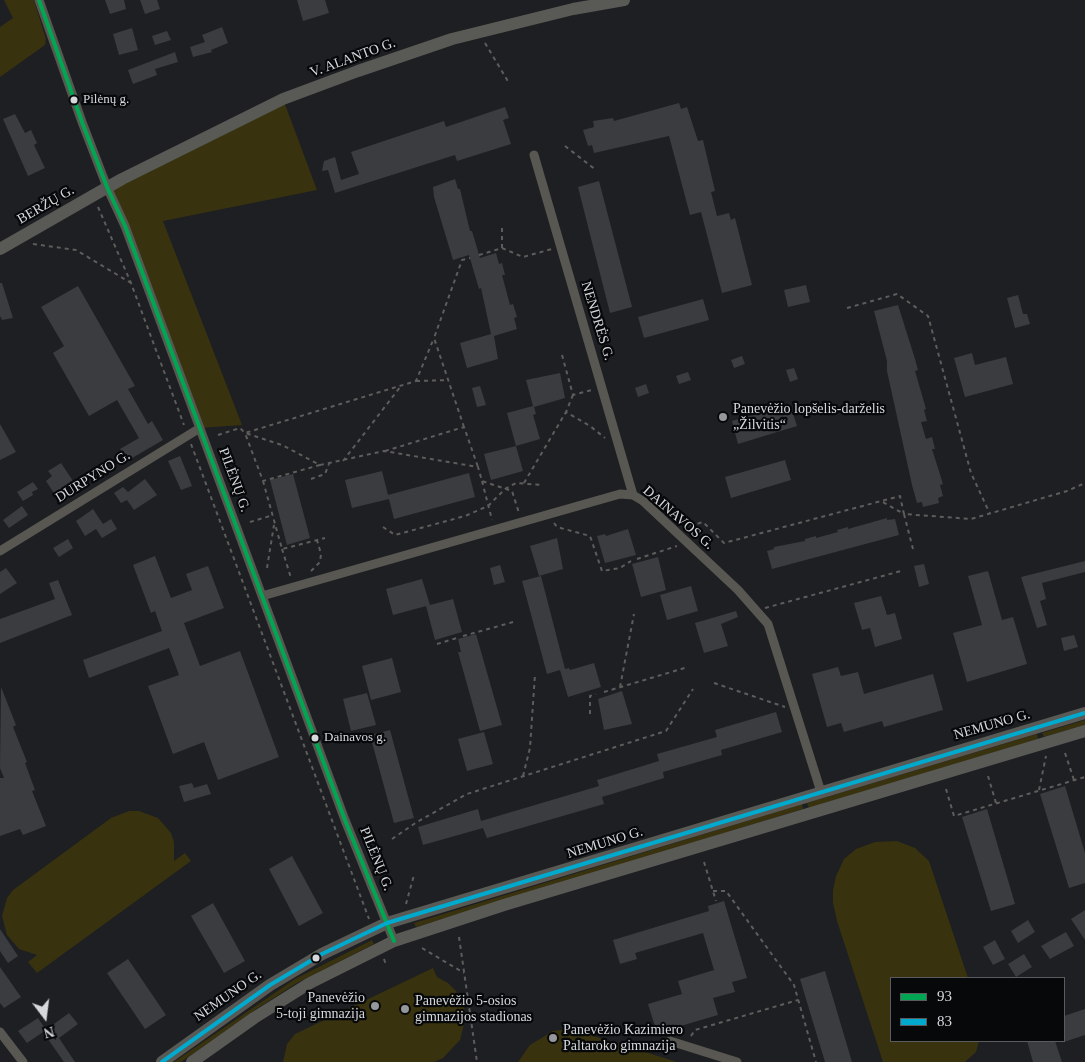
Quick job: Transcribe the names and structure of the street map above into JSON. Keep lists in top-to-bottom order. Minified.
{"streets":{"main road":["V. ALANTO G.","BERŽŲ G.","NEMUNO G."],"street":["NENDRĖS G.","DURPYNO G.","PILĖNŲ G.","DAINAVOS G."]},"crossings":[["V. ALANTO G.","BERŽŲ G."],["V. ALANTO G.","PILĖNŲ G."],["BERŽŲ G.","PILĖNŲ G."],["NENDRĖS G.","DAINAVOS G."],["DURPYNO G.","PILĖNŲ G."],["PILĖNŲ G.","DAINAVOS G."],["PILĖNŲ G.","NEMUNO G."],["DAINAVOS G.","NEMUNO G."]],"places":["Pilėnų g.","Panevėžio lopšelis-darželis „Žilvitis“","Dainavos g.","Panevėžio 5-toji gimnazija","Panevėžio 5-osios gimnazijos stadionas","Panevėžio Kazimiero Paltaroko gimnazija"],"lines":["transit line 93","transit line 83"],"legend":["93","83"],"north":"bottom"}
